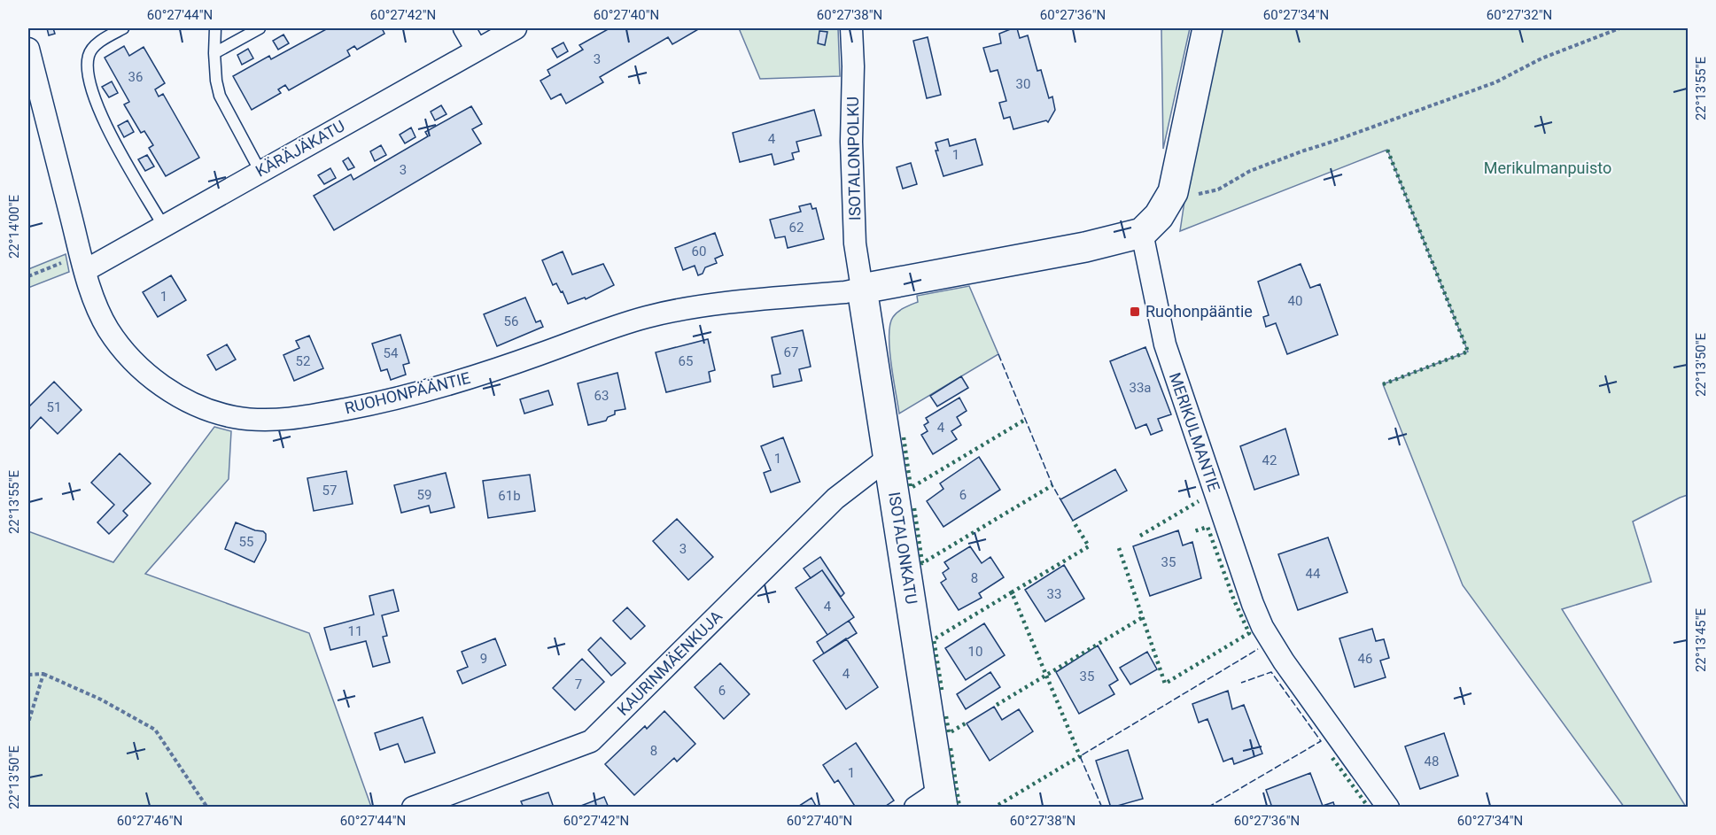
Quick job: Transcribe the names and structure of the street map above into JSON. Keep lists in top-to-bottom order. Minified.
{"streets":{"street":["KÄRÄJÄKATU","ISOTALONPOLKU","RUOHONPÄÄNTIE","MERIKULMANTIE","ISOTALONKATU","KAURINMÄENKUJA"]},"crossings":[["KÄRÄJÄKATU","RUOHONPÄÄNTIE"],["ISOTALONPOLKU","RUOHONPÄÄNTIE"],["ISOTALONPOLKU","ISOTALONKATU"],["RUOHONPÄÄNTIE","MERIKULMANTIE"],["RUOHONPÄÄNTIE","ISOTALONKATU"],["ISOTALONKATU","KAURINMÄENKUJA"]],"parks":["Merikulmanpuisto"],"places":{"transit":["Ruohonpääntie"]},"house_numbers":["3","36","30","4","1","3","62","60","1","40","56","67","54","52","65","33a","63","51","4","1","42","57","59","6","61b","55","3","35","44","8","33","4","11","10","9","46","4","35","7","6","8","48","1"],"coordinates":["60°27'44\"N","60°27'42\"N","60°27'40\"N","60°27'38\"N","60°27'36\"N","60°27'34\"N","60°27'32\"N","22°13'55\"E","22°14'00\"E","22°13'50\"E","22°13'45\"E","60°27'46\"N"]}
